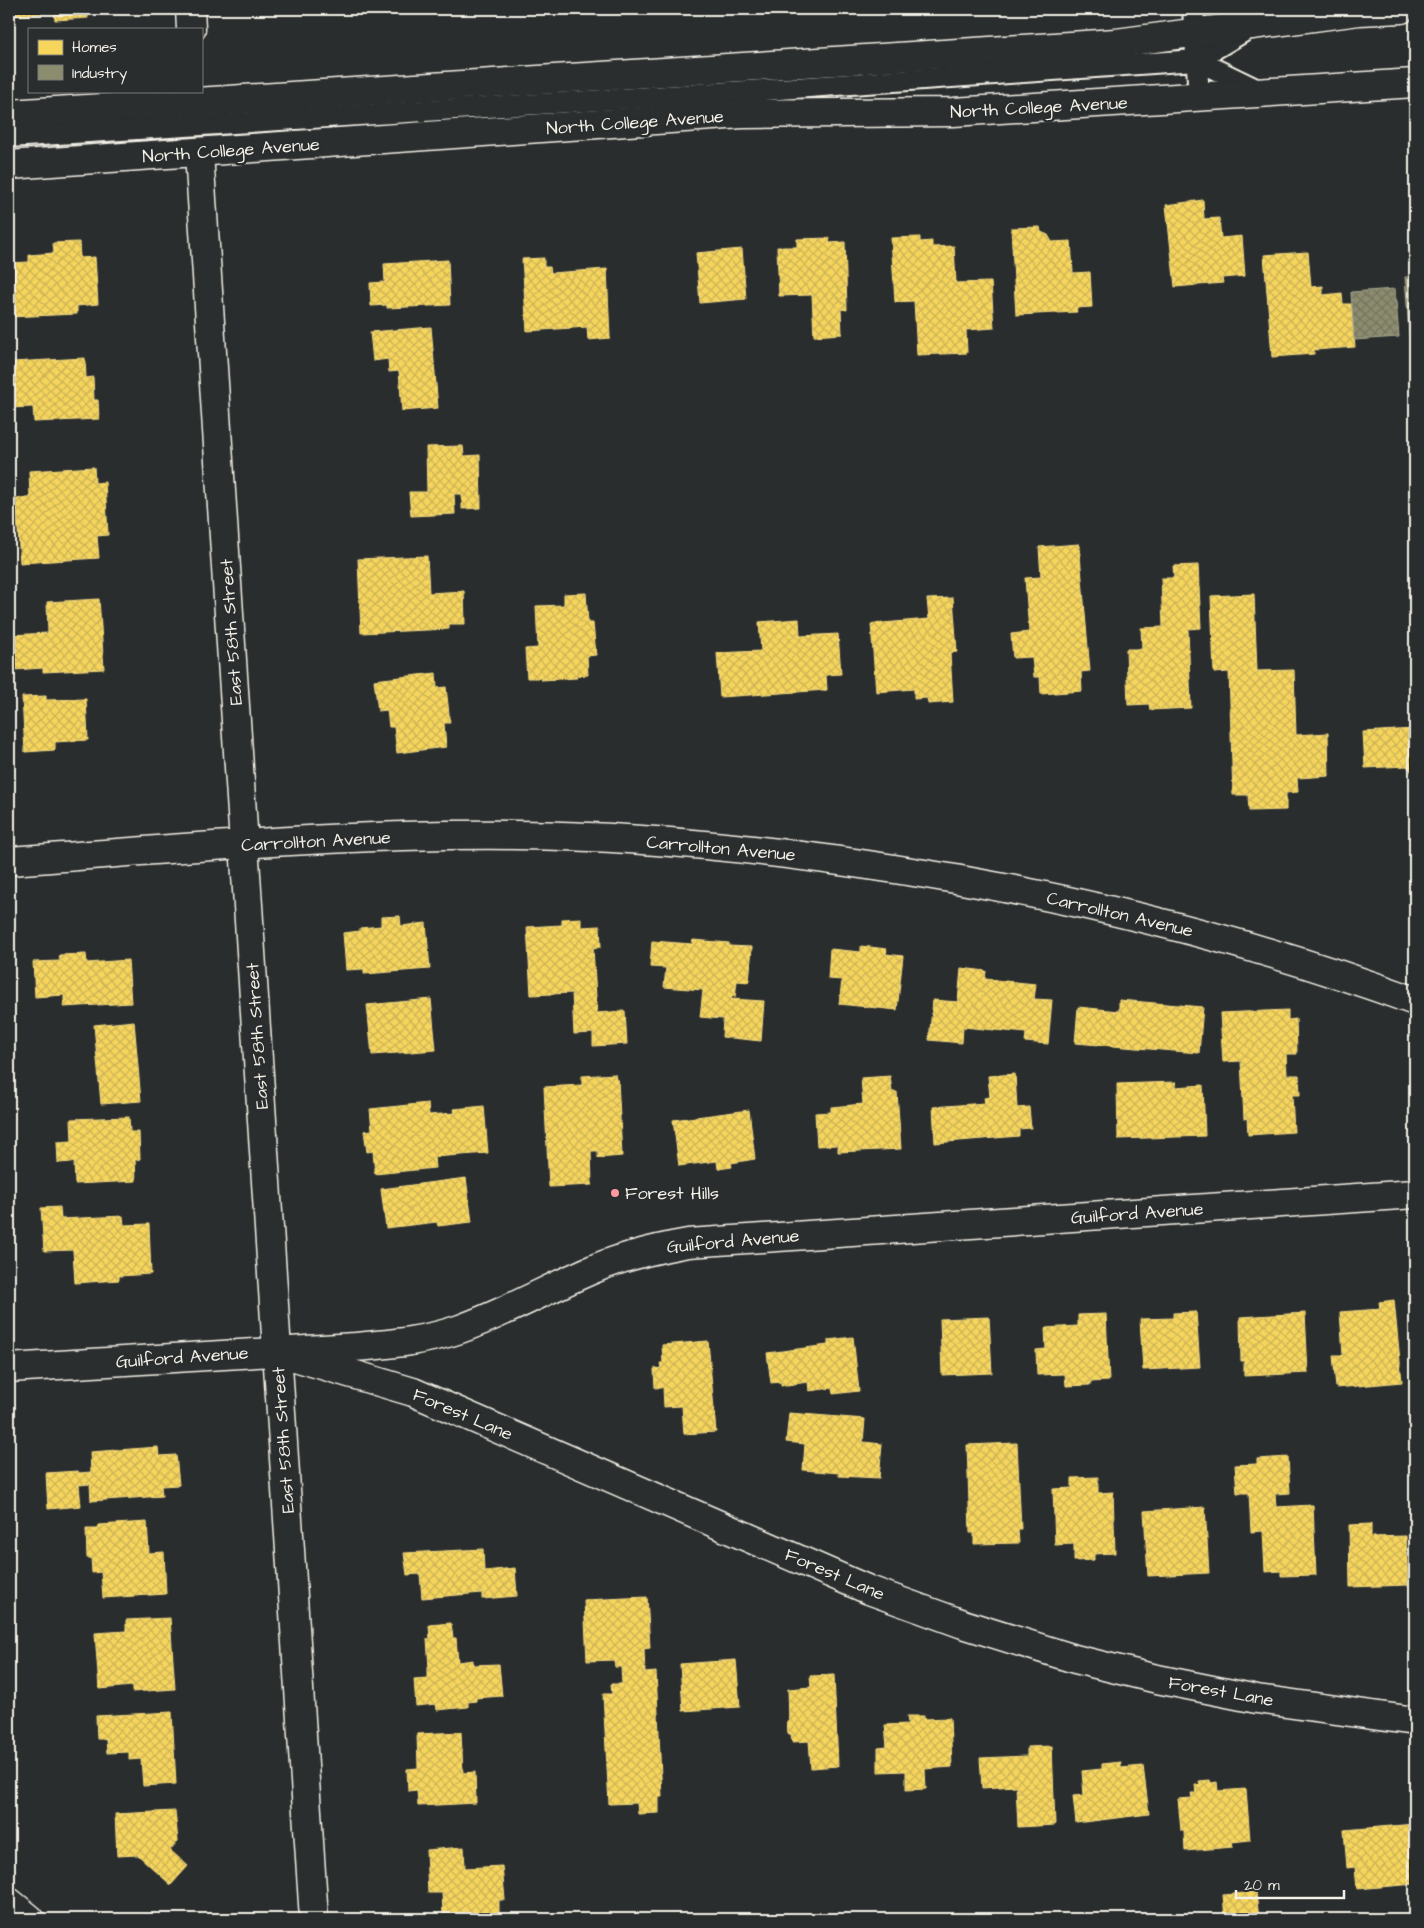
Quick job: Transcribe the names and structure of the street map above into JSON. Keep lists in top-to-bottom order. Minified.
{"streets":{"street":["North College Avenue","East 58th Street","Carrollton Avenue","Guilford Avenue","Forest Lane"]},"crossings":[["North College Avenue","East 58th Street"],["East 58th Street","Carrollton Avenue"],["East 58th Street","Guilford Avenue"],["East 58th Street","Forest Lane"],["Guilford Avenue","Forest Lane"]],"places":["Forest Hills"],"legend":["Homes","Industry"],"scale_bar":"20 m"}
